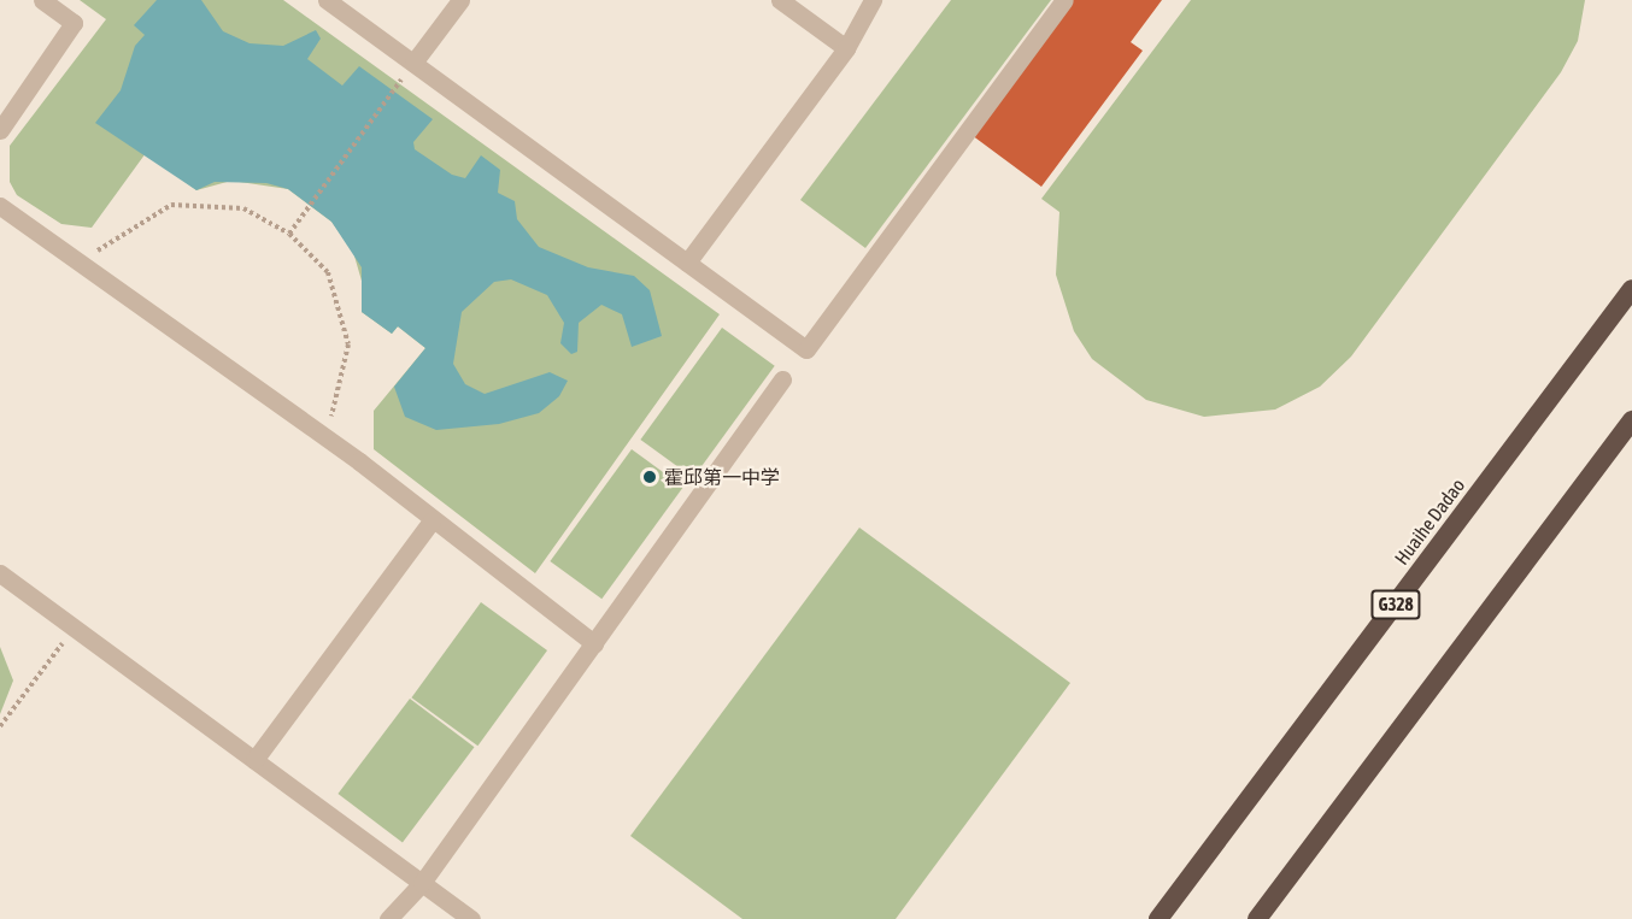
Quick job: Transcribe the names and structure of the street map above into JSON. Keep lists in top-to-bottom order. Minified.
{"streets":{"highway":["Huaihe Dadao","G328"]},"places":["霍邱第一中学"]}
